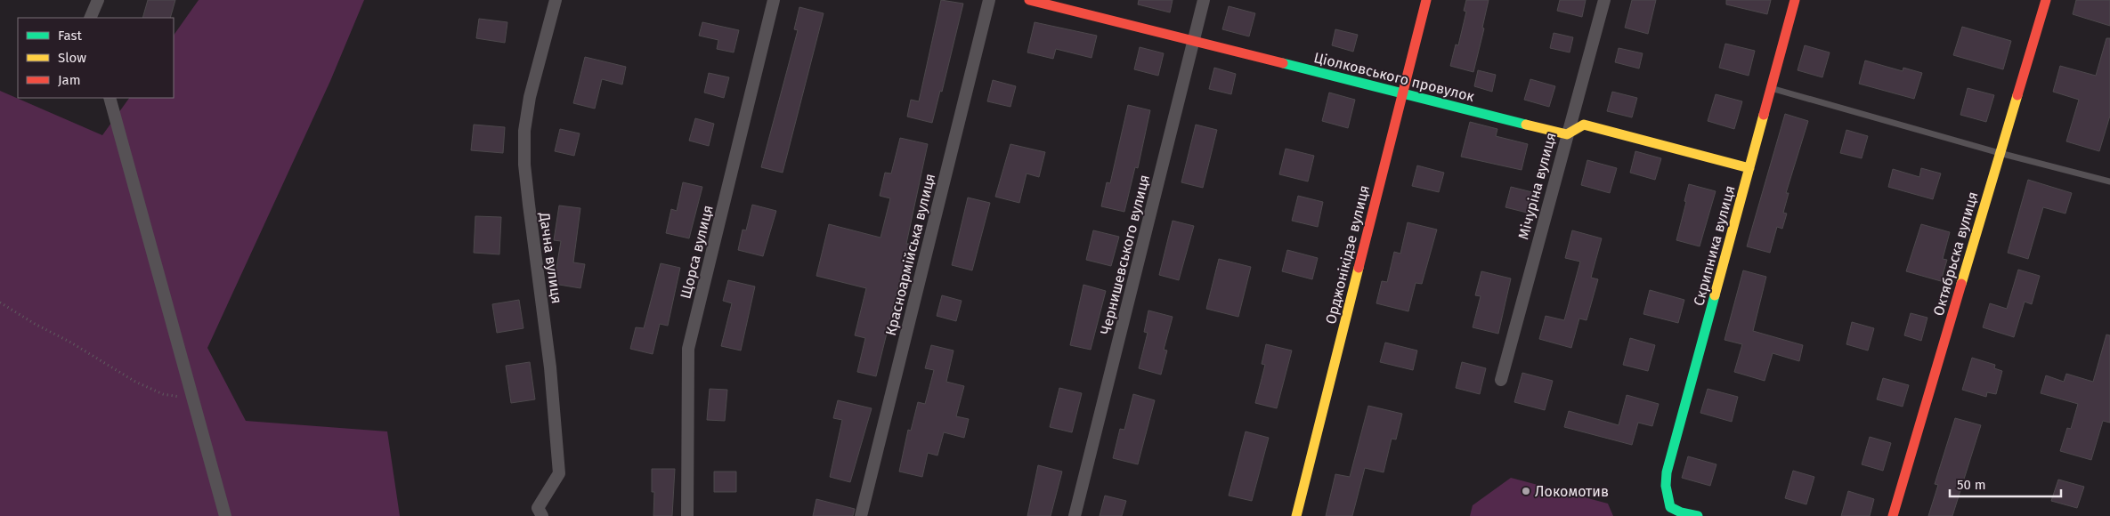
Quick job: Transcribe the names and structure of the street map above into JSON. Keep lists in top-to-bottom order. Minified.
{"streets":{"street":["Ціолковського провулок","Мічуріна вулиця","Скрипника вулиця","Щорса вулиця","Октябрьска вулиця","Красноармійська вулиця","Чернишевського вулиця","Орджонікідзе вулиця","Дачна вулиця"]},"crossings":[["Ціолковського провулок","Мічуріна вулиця"],["Ціолковського провулок","Чернишевського вулиця"],["Ціолковського провулок","Орджонікідзе вулиця"]],"places":["Локомотив"],"legend":["Fast","Slow","Jam"],"scale_bar":"50 m"}
